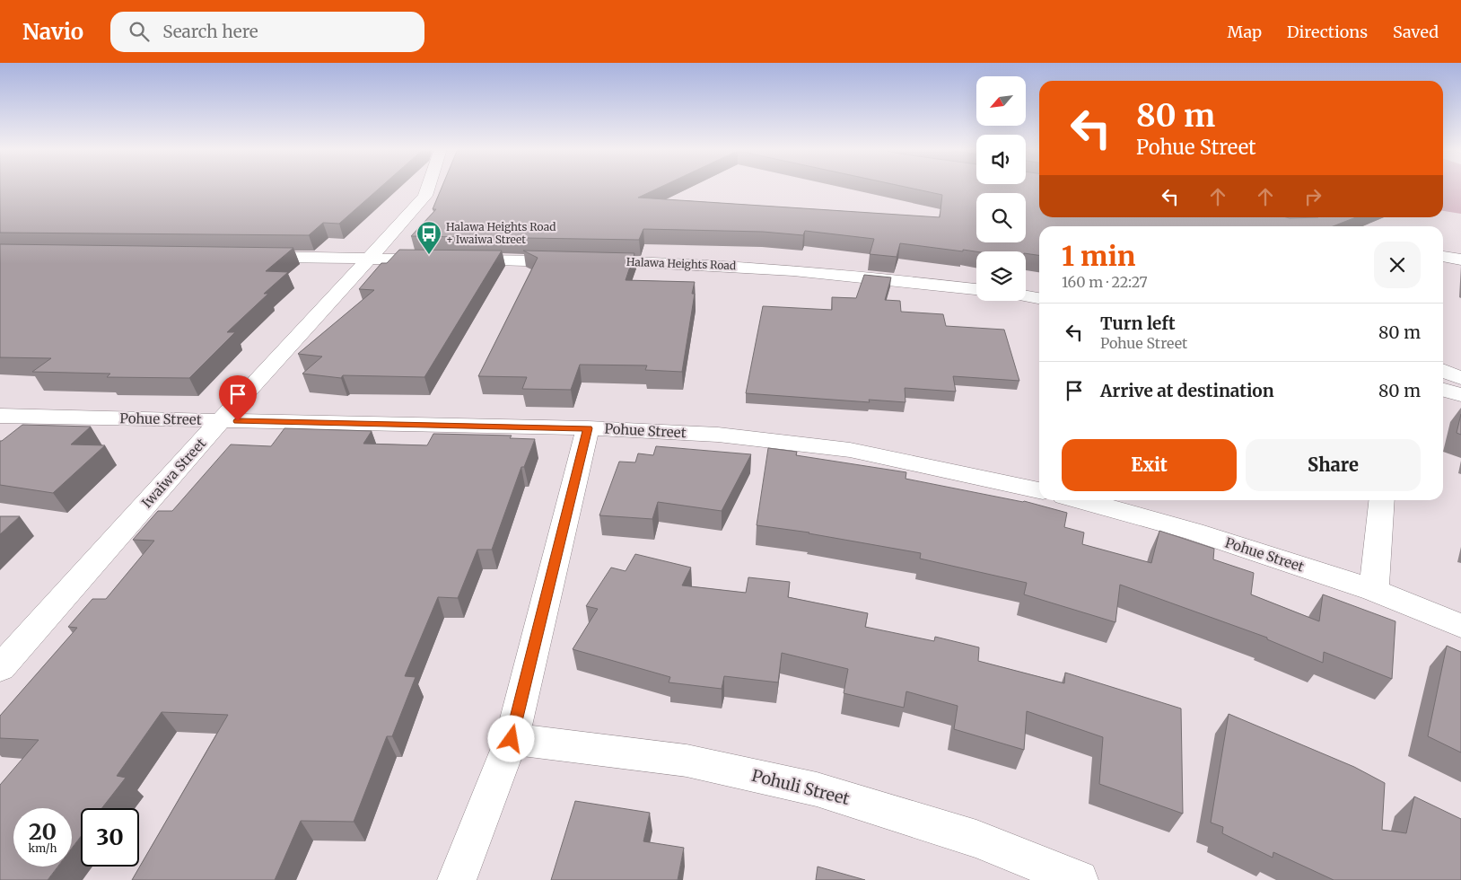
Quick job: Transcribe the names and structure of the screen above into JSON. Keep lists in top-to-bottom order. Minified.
{"streets":{"street":["Halawa Heights Road","Pohue Street","Iwaiwa Street","Pohuli Street"]},"crossings":[["Pohue Street","Iwaiwa Street"]],"places":{"bus stop":["Halawa Heights Road + Iwaiwa Street"]},"north":"bottom left","page":{"header":"Navio","search":"Search here","nav":["Map","Directions","Saved"],"turn":["80 m","Pohue Street"],"heading":["1 min","160 m · 22:27"],"list":[{"name":"Turn left","note":"Pohue Street","value":"80 m"},{"name":"Arrive at destination","value":"80 m"}],"buttons":["Exit","Share"],"speed":"20 km/h","limit":"30"}}
